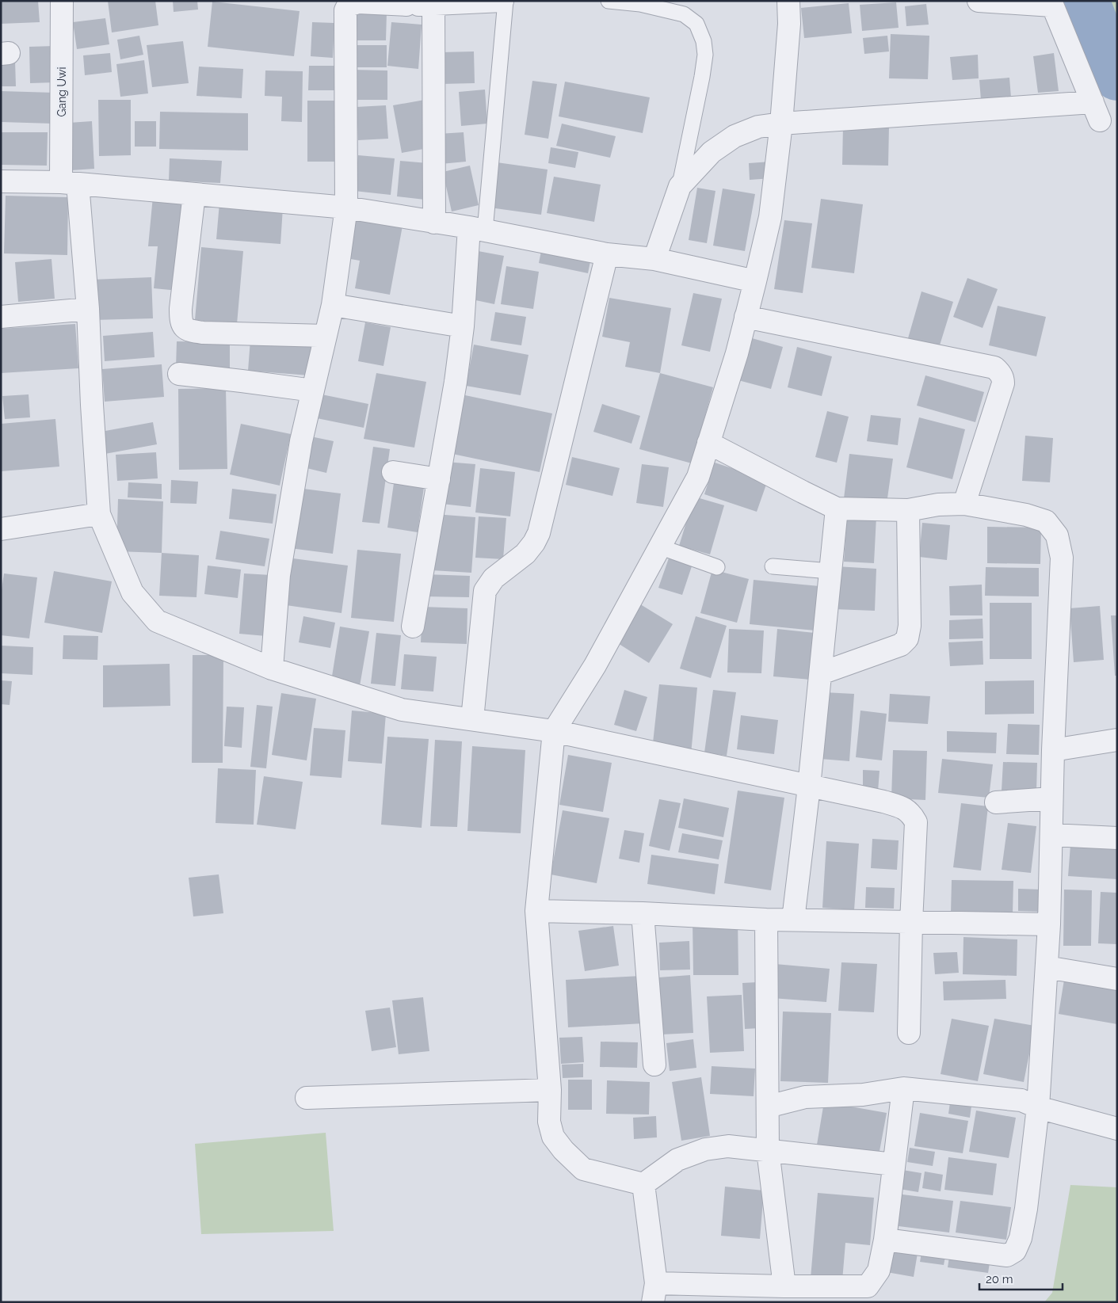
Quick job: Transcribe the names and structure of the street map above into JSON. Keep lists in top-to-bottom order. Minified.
{"streets":{"street":["Gang Uwi"]},"scale_bar":"20 m"}
